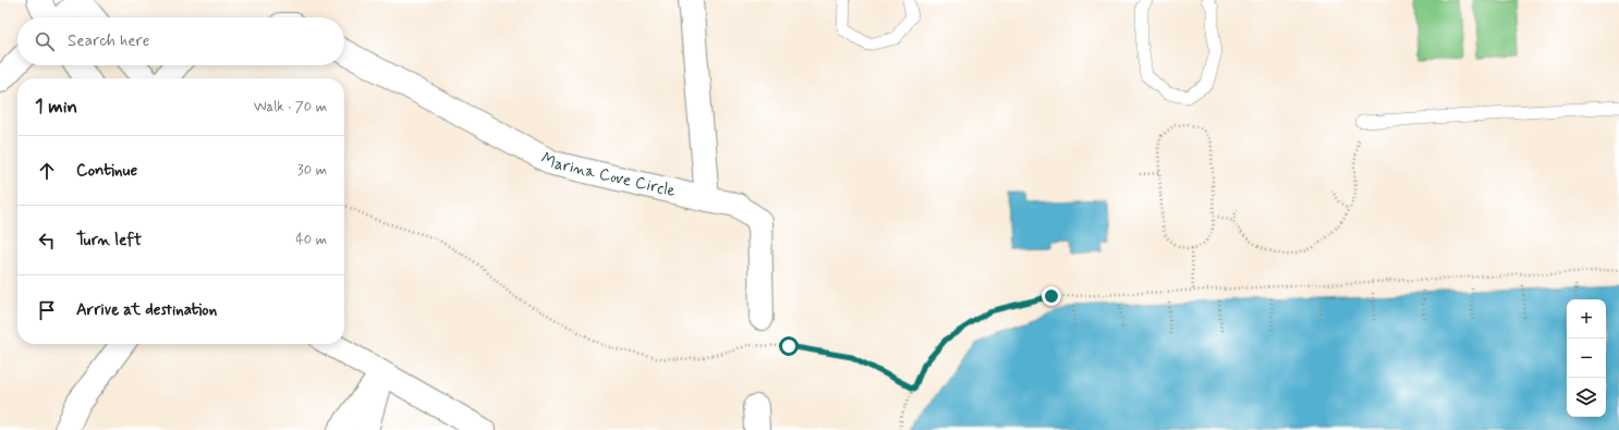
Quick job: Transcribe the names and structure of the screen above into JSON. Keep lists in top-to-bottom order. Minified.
{"streets":{"street":["Marina Cove Circle"]},"page":{"search":"Search here","heading":["1 min","Walk · 70 m"],"list":[["Continue","30 m"],["Turn left","40 m"],"Arrive at destination"],"map_buttons":["+","−"]}}
